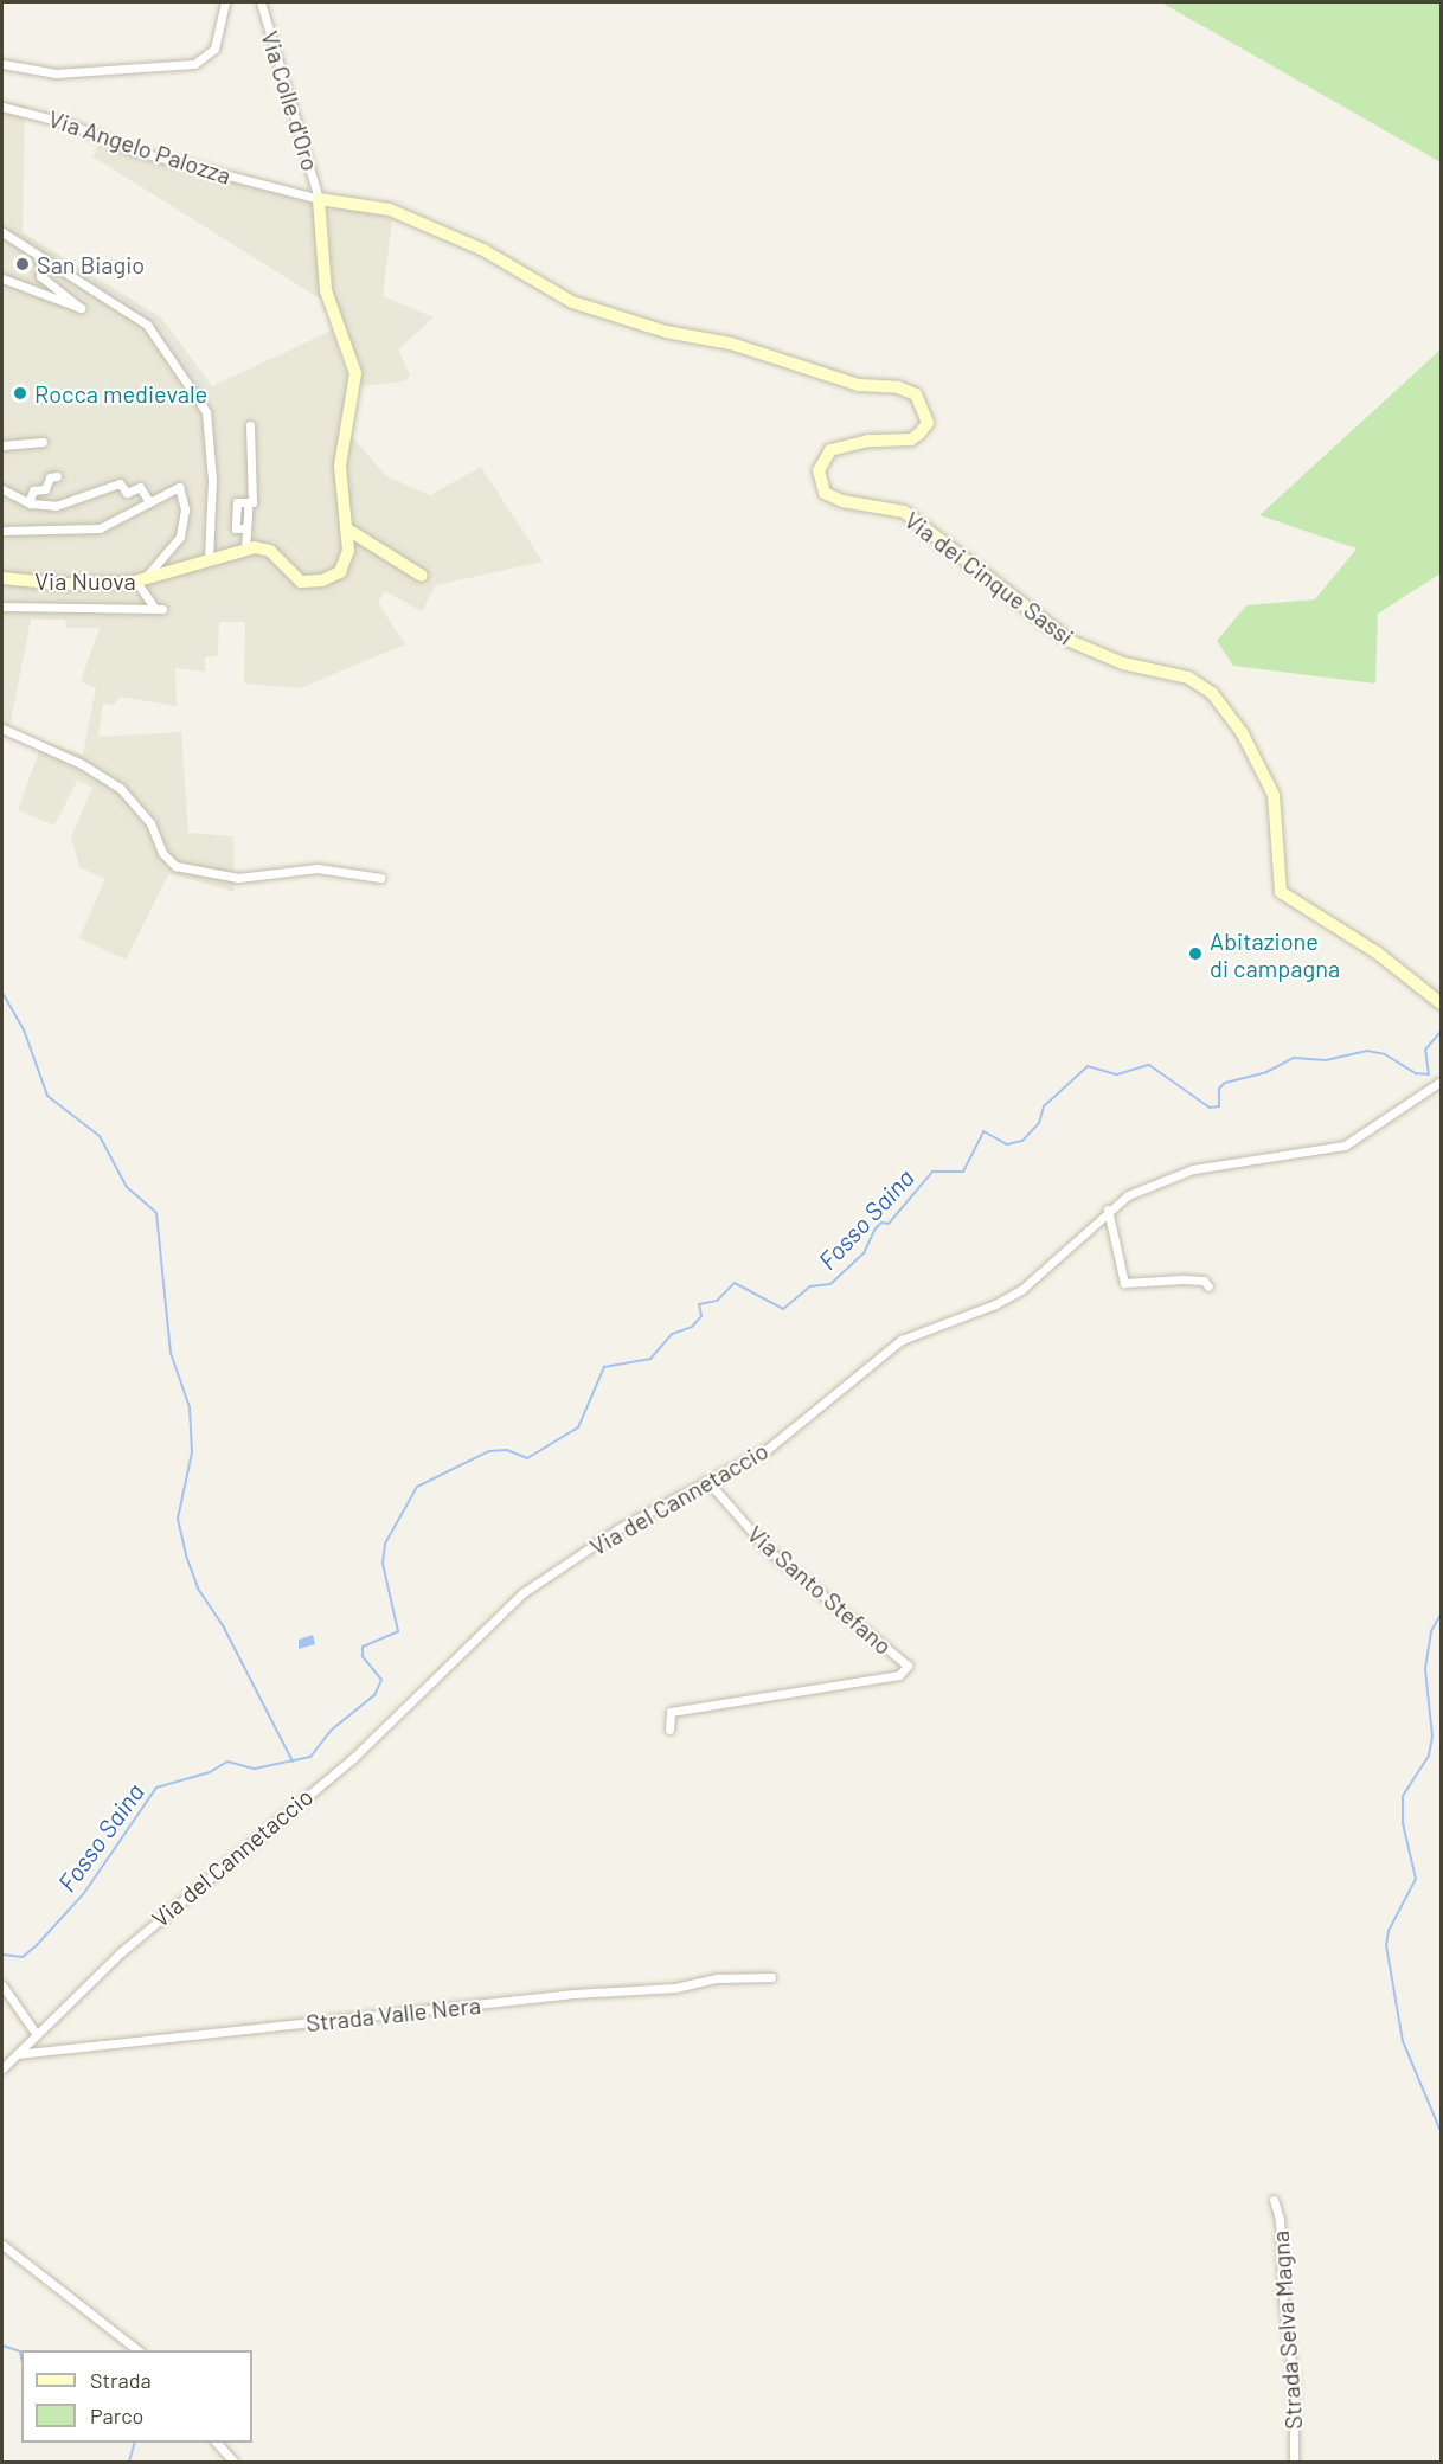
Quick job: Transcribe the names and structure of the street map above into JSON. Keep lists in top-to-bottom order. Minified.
{"streets":{"street":["Via Colle d'Oro","Via Angelo Palozza","Via dei Cinque Sassi","Via Nuova","Via del Cannetaccio","Via Santo Stefano","Strada Valle Nera","Strada Selva Magna"]},"crossings":[["Via Colle d'Oro","Via Angelo Palozza"],["Via Colle d'Oro","Via dei Cinque Sassi"],["Via Angelo Palozza","Via dei Cinque Sassi"],["Via del Cannetaccio","Via Santo Stefano"],["Via del Cannetaccio","Strada Valle Nera"]],"water":["Fosso Saina"],"places":["San Biagio","Rocca medievale","Abitazione di campagna"],"legend":["Strada","Parco"]}
